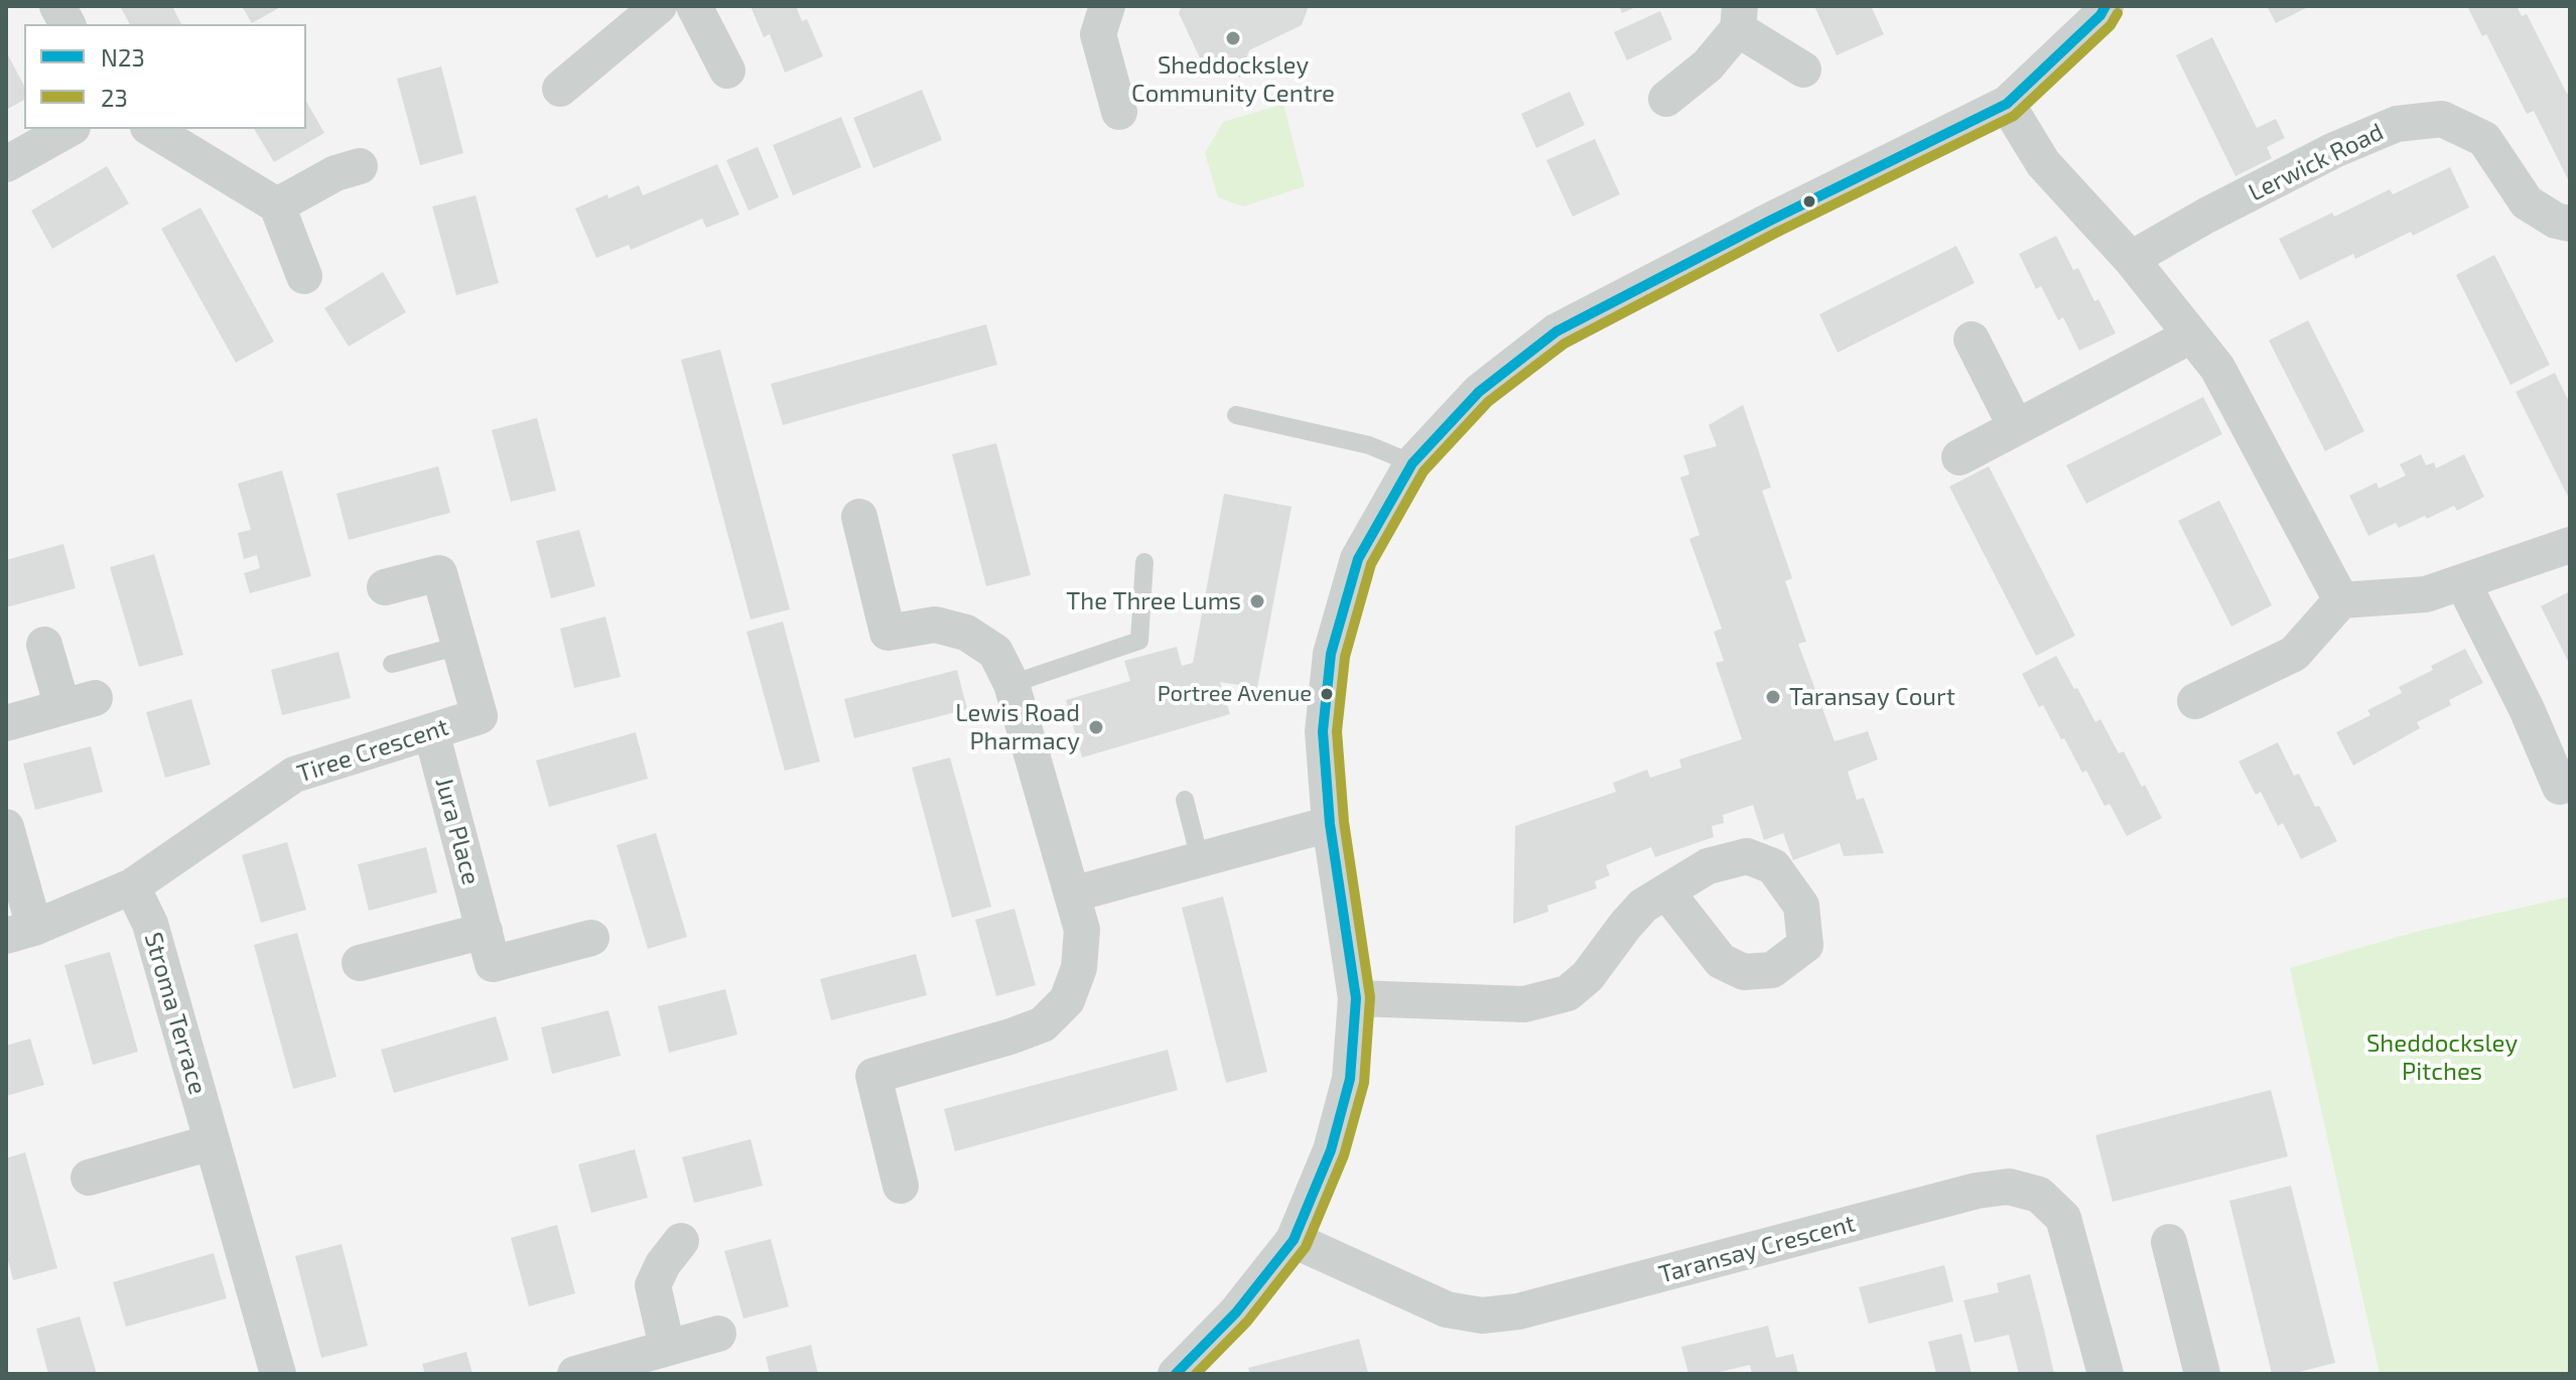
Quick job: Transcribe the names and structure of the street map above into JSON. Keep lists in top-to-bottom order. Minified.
{"streets":{"street":["Lerwick Road","Tiree Crescent","Jura Place","Stroma Terrace","Taransay Crescent"]},"crossings":[["Tiree Crescent","Jura Place"],["Tiree Crescent","Stroma Terrace"]],"parks":["Sheddocksley Pitches"],"places":["Sheddocksley Community Centre","The Three Lums","Portree Avenue","Taransay Court","Lewis Road Pharmacy"],"lines":["transit line N23","transit line 23"],"legend":["N23","23"]}
